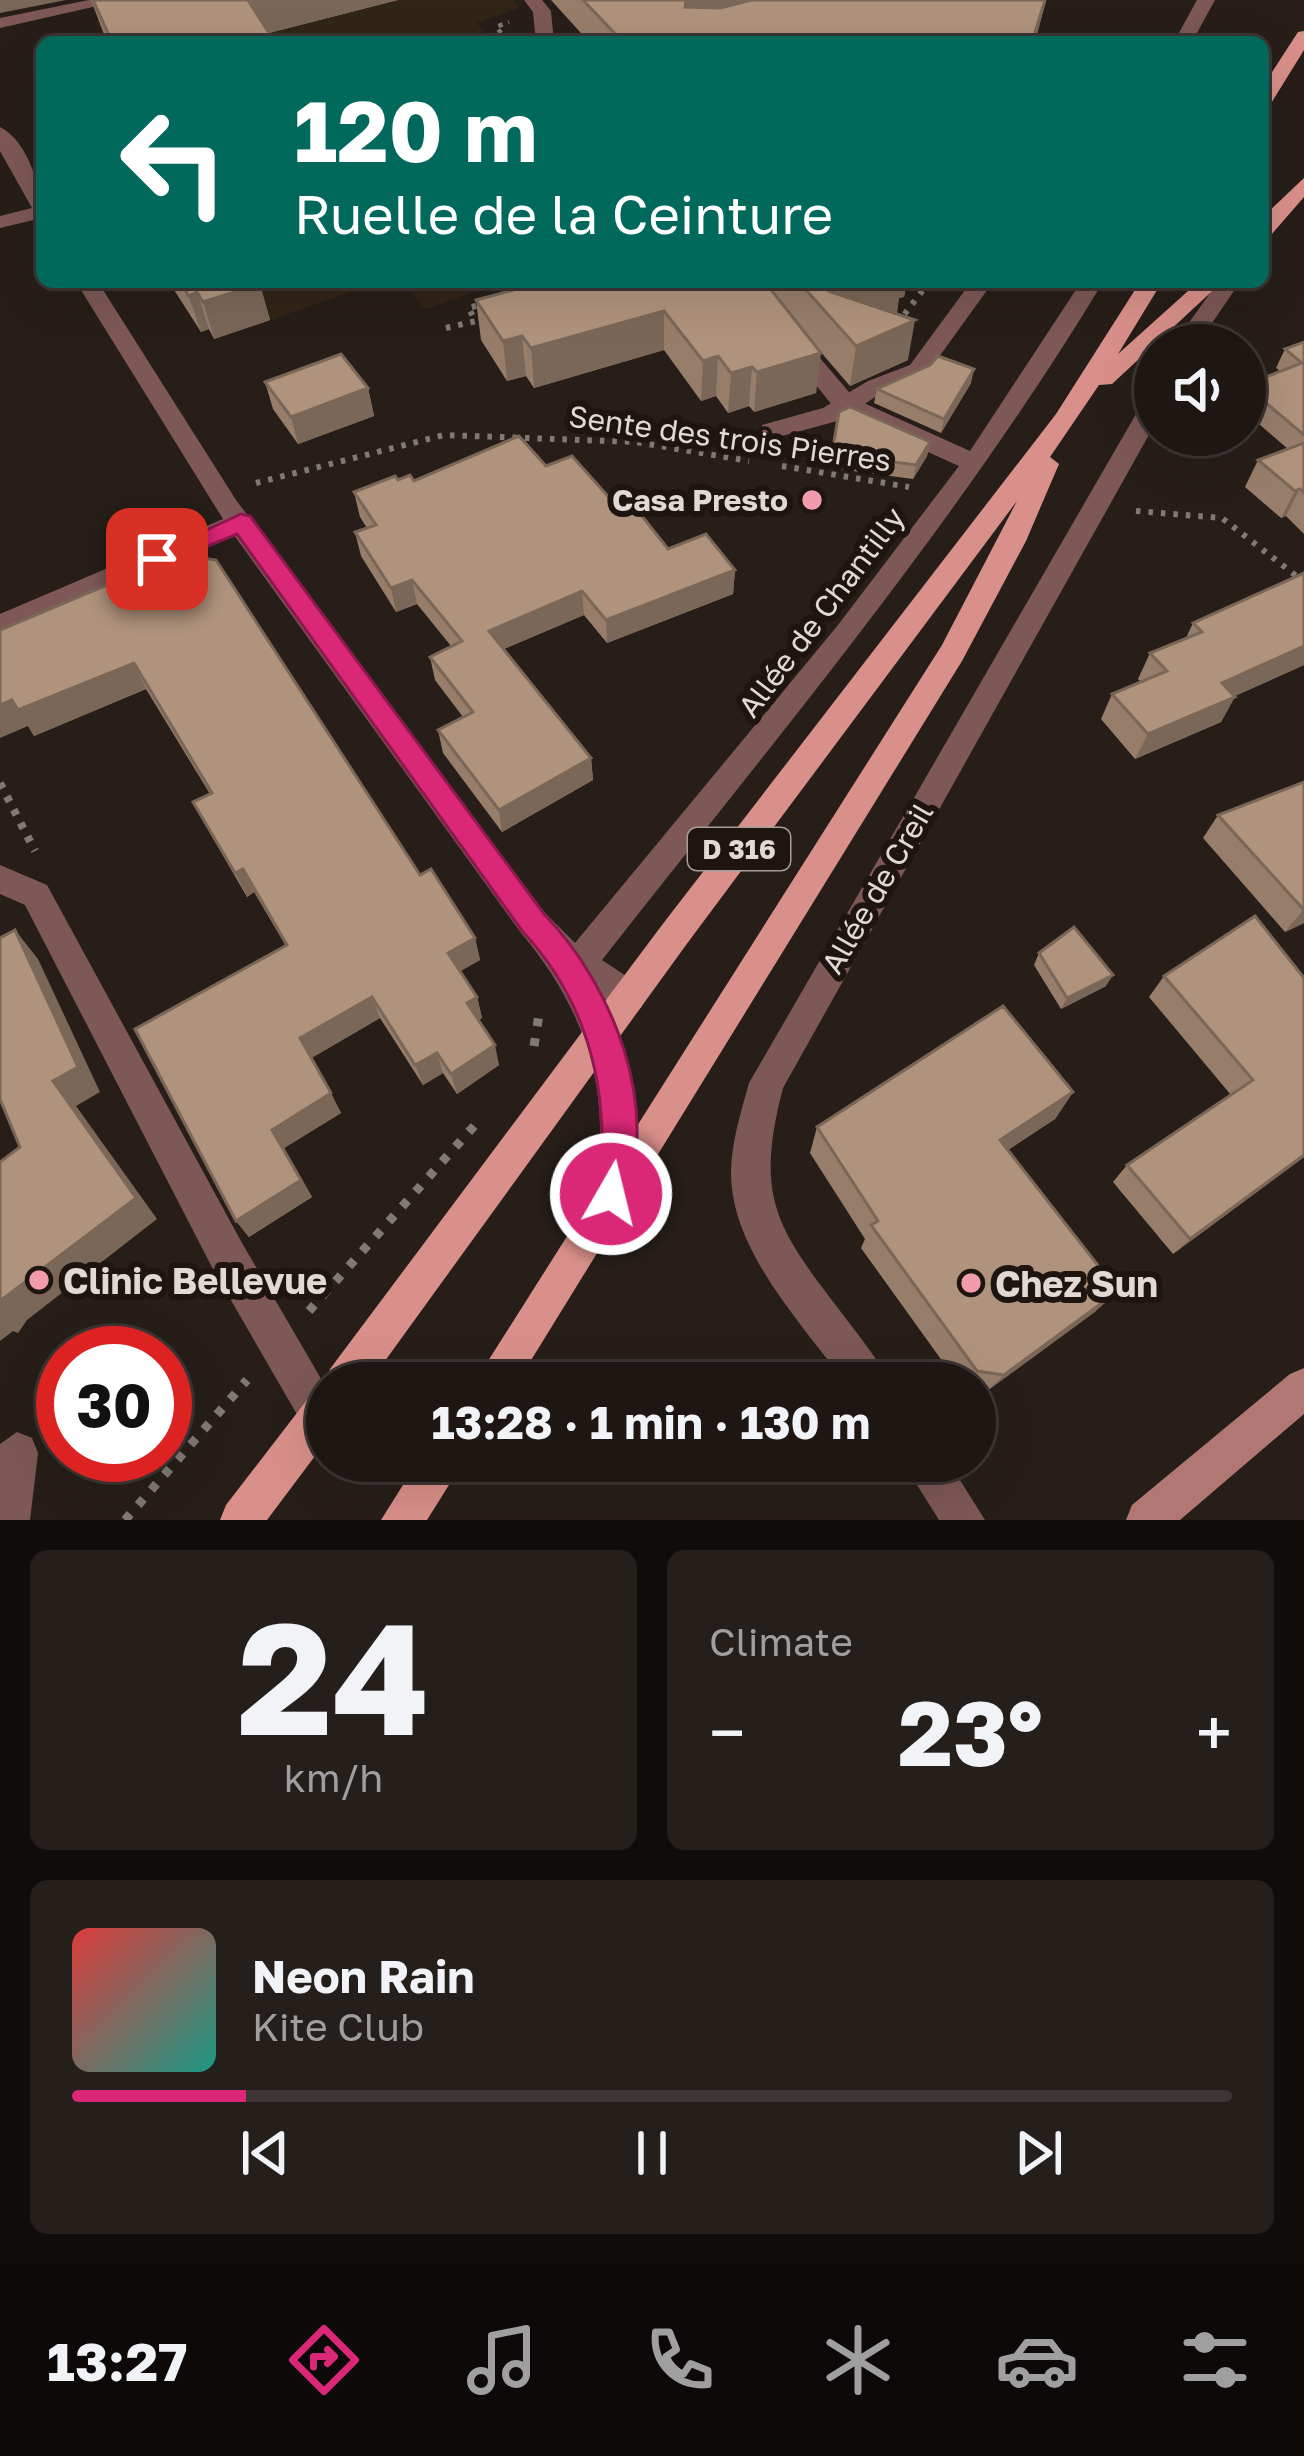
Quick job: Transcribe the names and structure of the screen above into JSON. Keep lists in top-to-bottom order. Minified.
{"streets":{"main road":["D 316"],"street":["Allée de Chantilly","Allée de Creil"],"path":["Sente des trois Pierres"]},"crossings":[["Sente des trois Pierres","Allée de Chantilly"]],"places":["Casa Presto","Clinic Bellevue","Chez Sun"],"page":{"turn":["120 m","Ruelle de la Ceinture"],"limit":"30","trip":"13:28 · 1 min · 130 m","tile":[["24","km/h"],"Climate"],"heat":["−","23°","+"],"song":["Neon Rain","Kite Club"],"tabs":"13:27"}}
